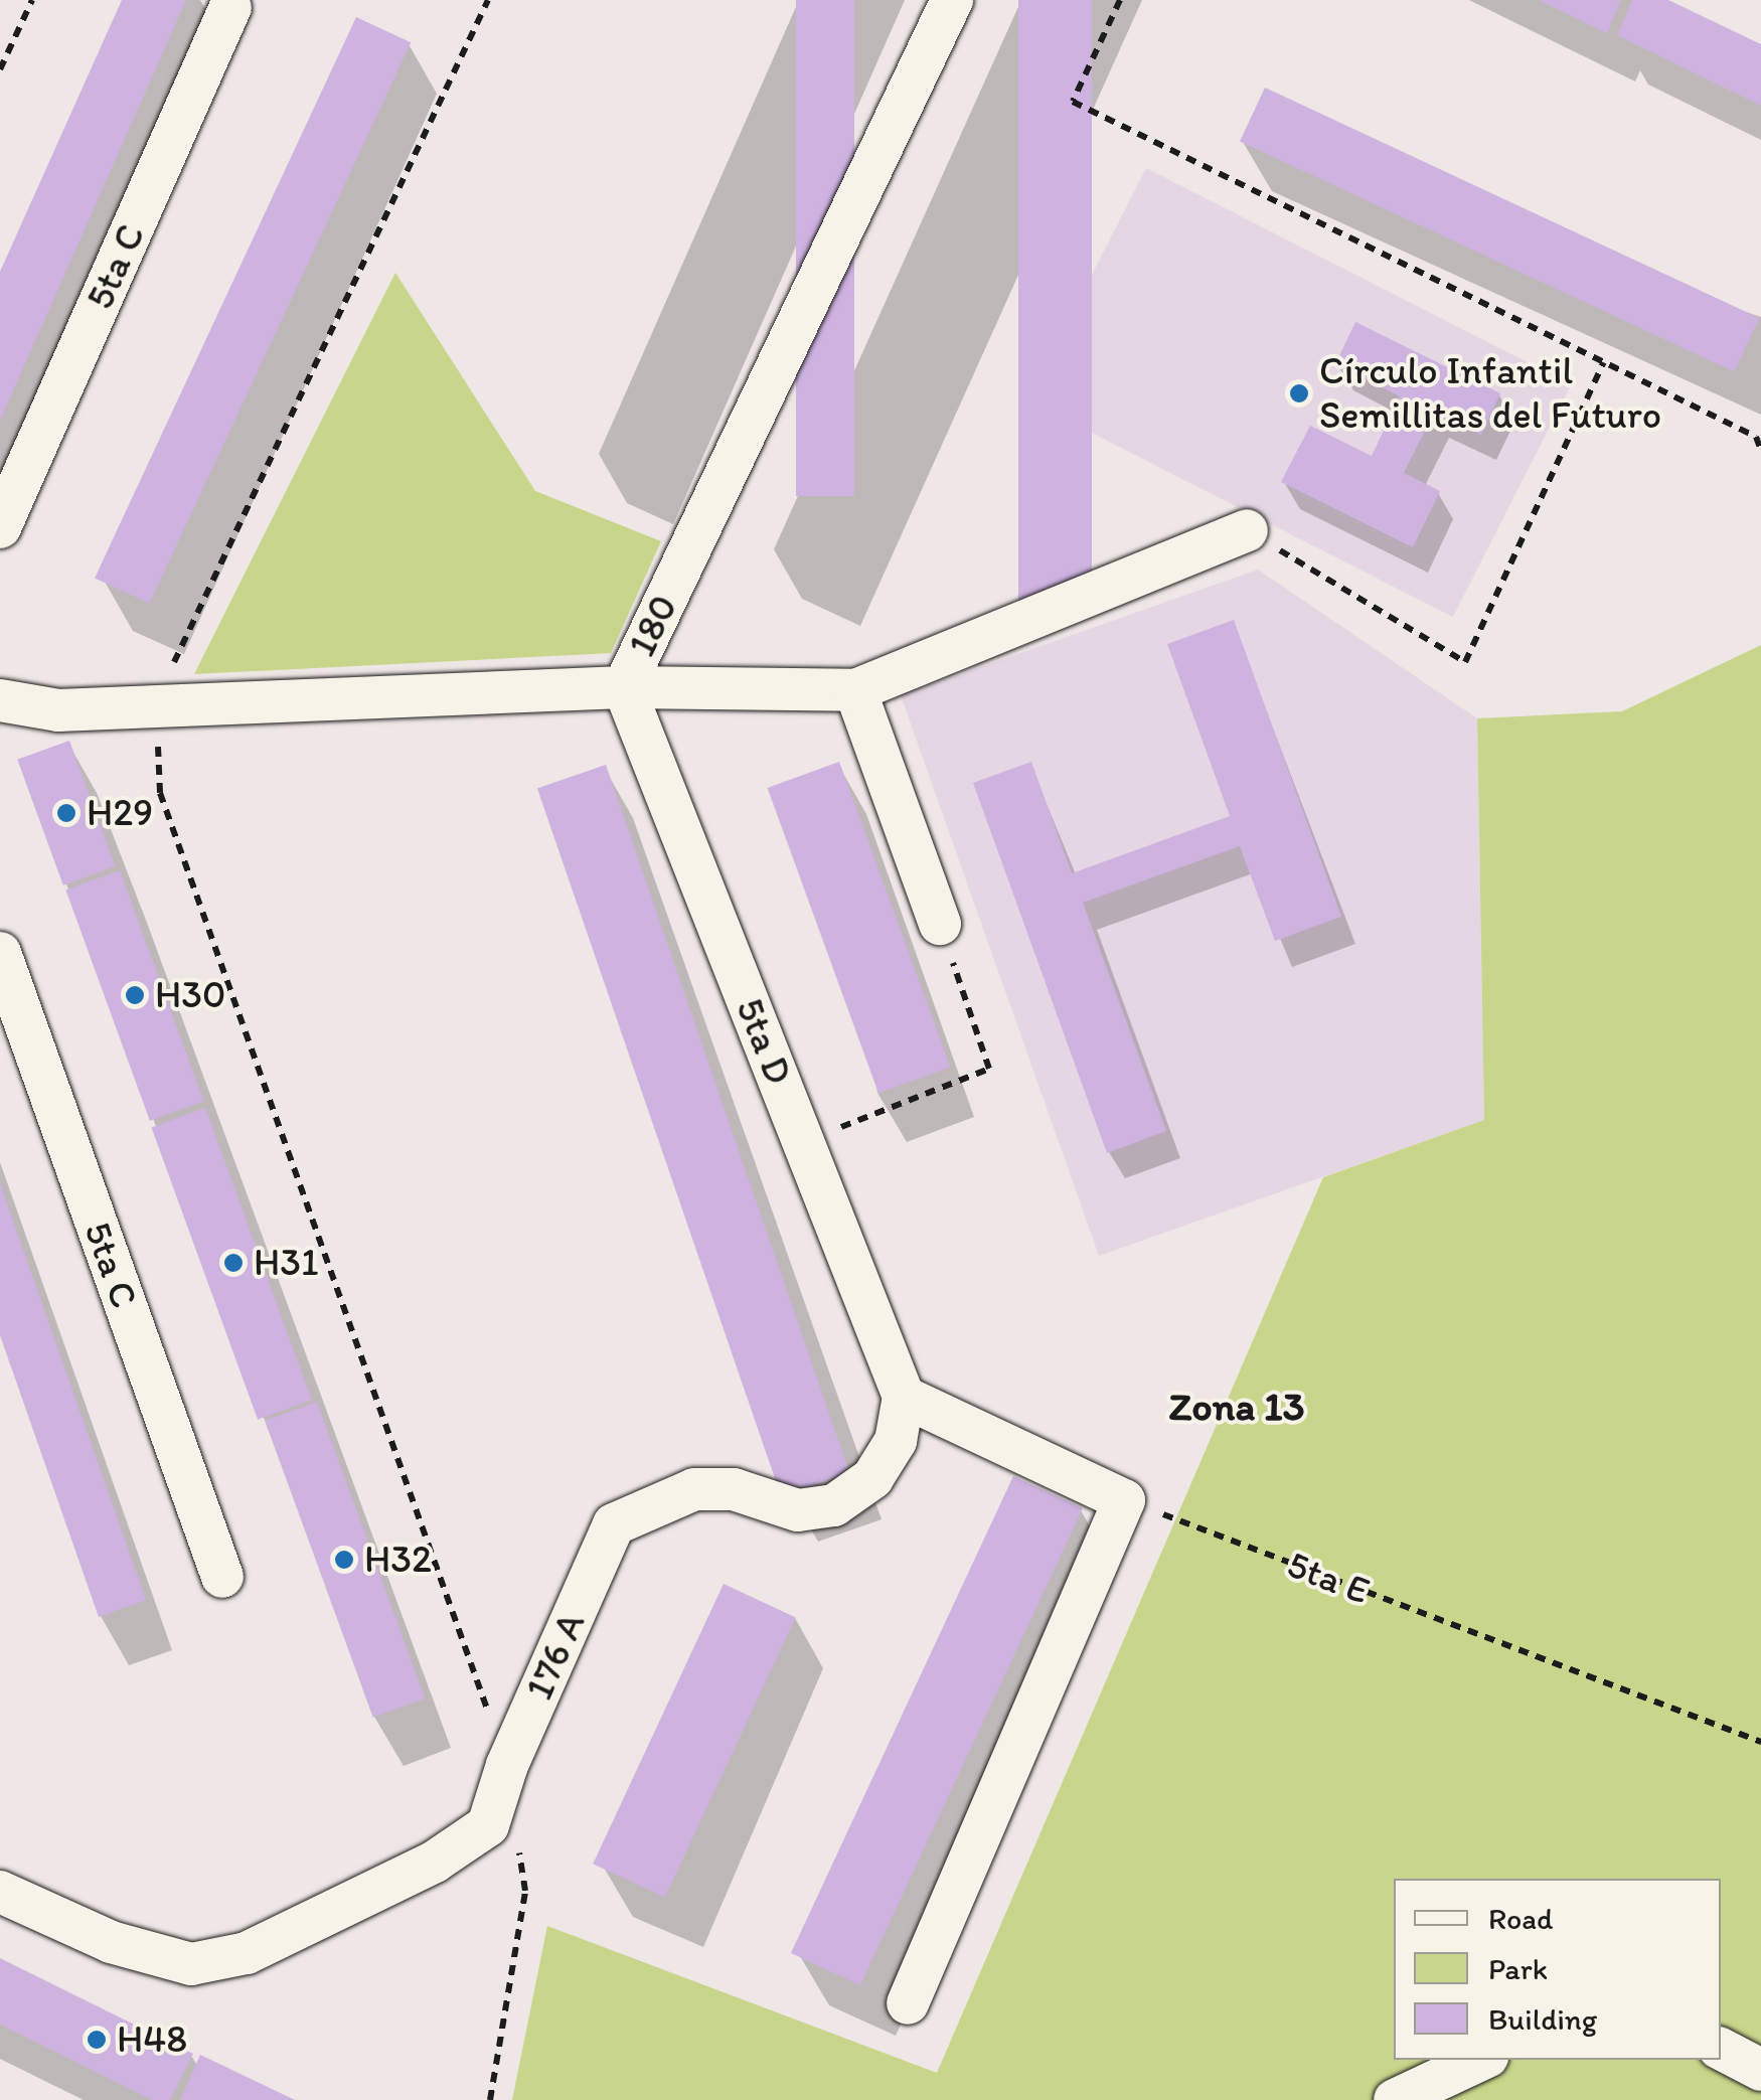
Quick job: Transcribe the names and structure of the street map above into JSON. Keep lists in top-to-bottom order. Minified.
{"streets":{"street":["5ta C","180","5ta D","176 A"],"path":["5ta E"]},"crossings":[["180","5ta D"],["5ta D","176 A"]],"districts":["Zona 13"],"places":["Círculo Infantil Semillitas del Futuro","H29","H30","H31","H32","H48"],"legend":["Road","Park","Building"]}
